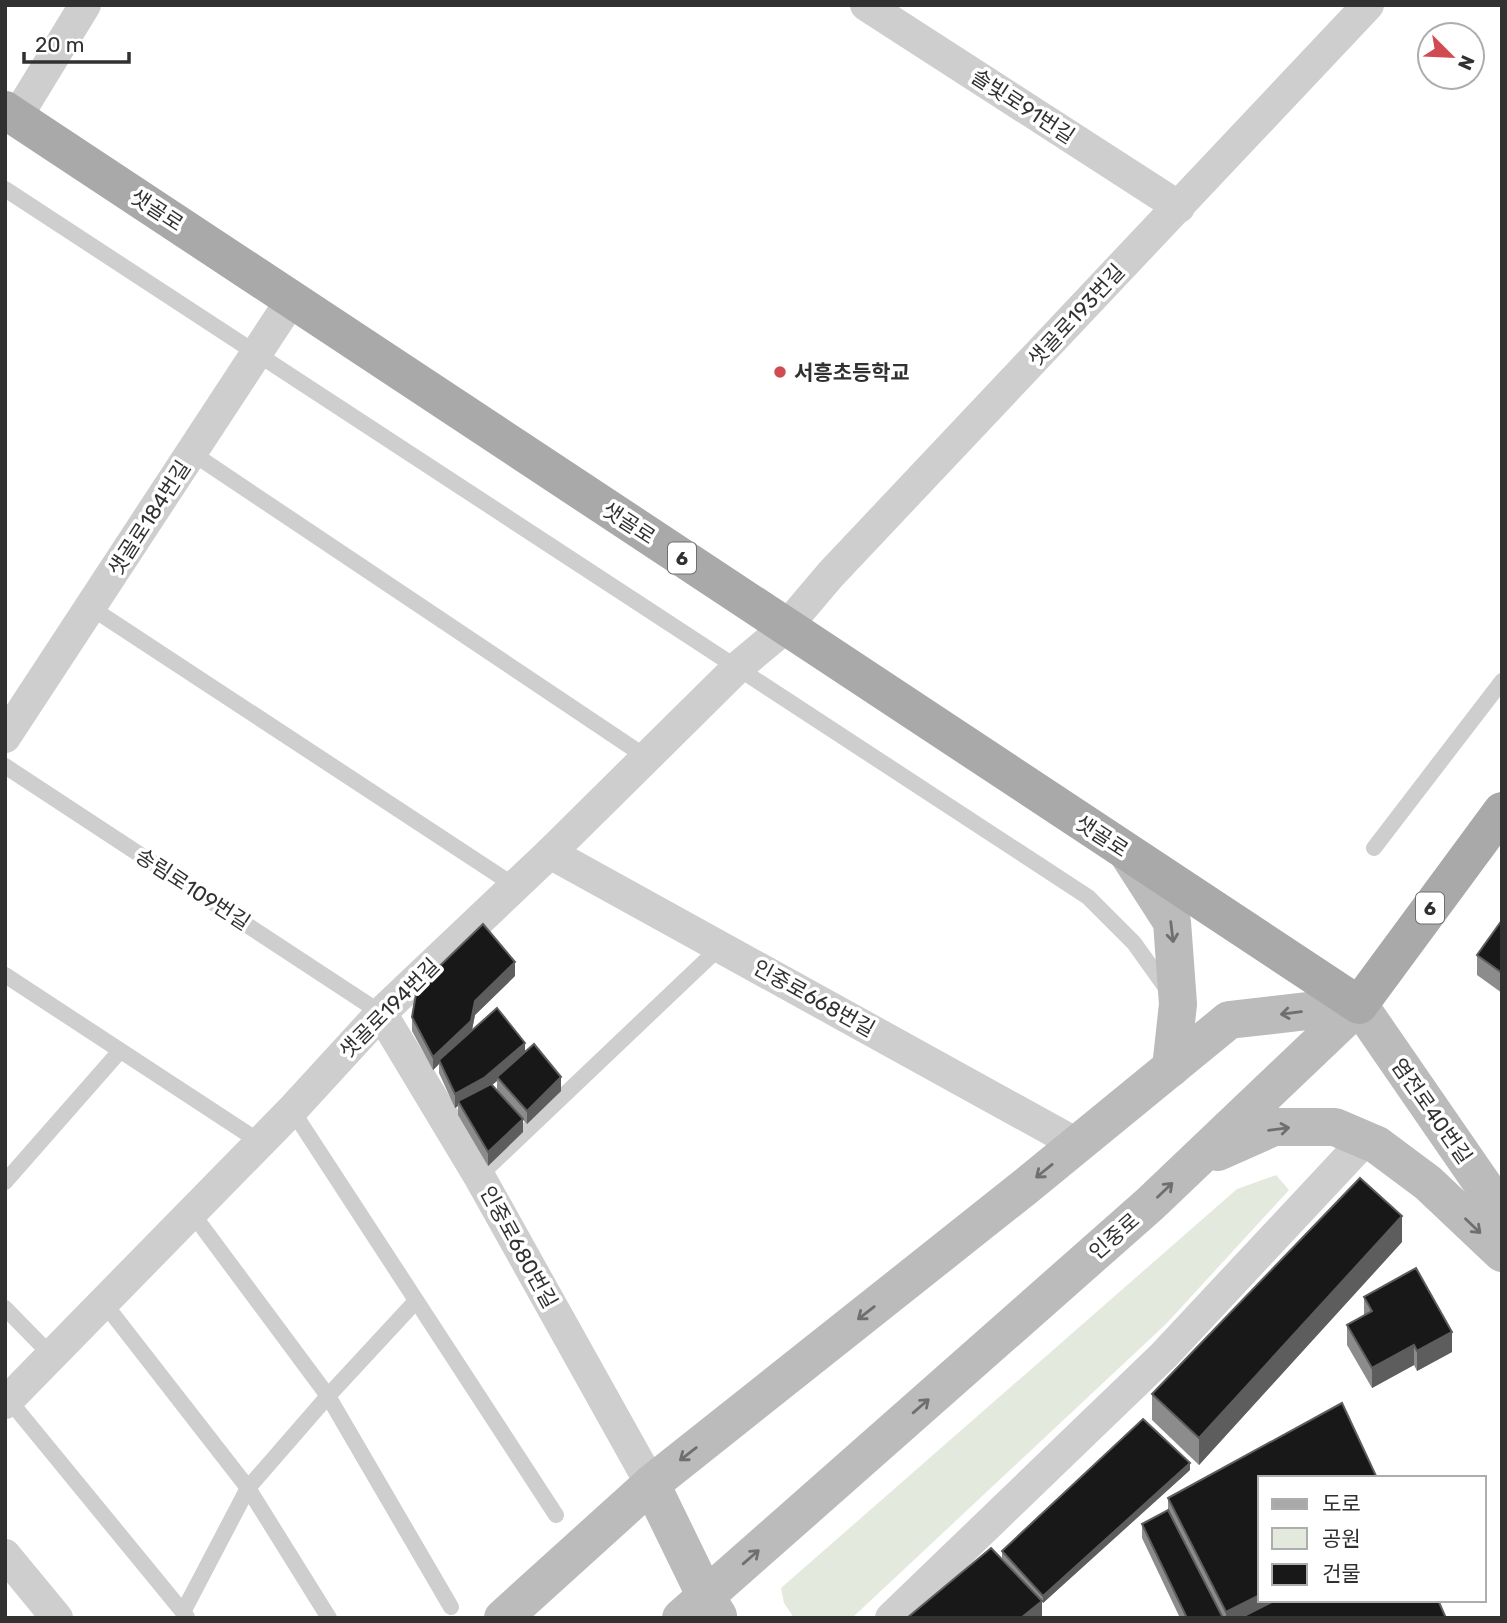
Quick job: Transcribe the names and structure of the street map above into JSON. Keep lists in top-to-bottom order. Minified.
{"streets":{"main road":["샛골로","6","염전로40번길","인중로"],"street":["솔빛로91번길","샛골로193번길","샛골로184번길","인중로668번길","샛골로194번길","인중로680번길"],"lane":["송림로109번길"]},"crossings":[["솔빛로91번길","샛골로193번길"],["샛골로","샛골로193번길"],["샛골로","샛골로184번길"],["샛골로","샛골로194번길"],["샛골로","염전로40번길"],["샛골로","인중로"],["샛골로193번길","샛골로194번길"],["송림로109번길","샛골로194번길"],["송림로109번길","인중로680번길"],["인중로668번길","샛골로194번길"],["샛골로194번길","인중로680번길"],["염전로40번길","인중로"]],"places":["서흥초등학교"],"legend":["도로","공원","건물"],"scale_bar":"20 m","north":"bottom right"}
